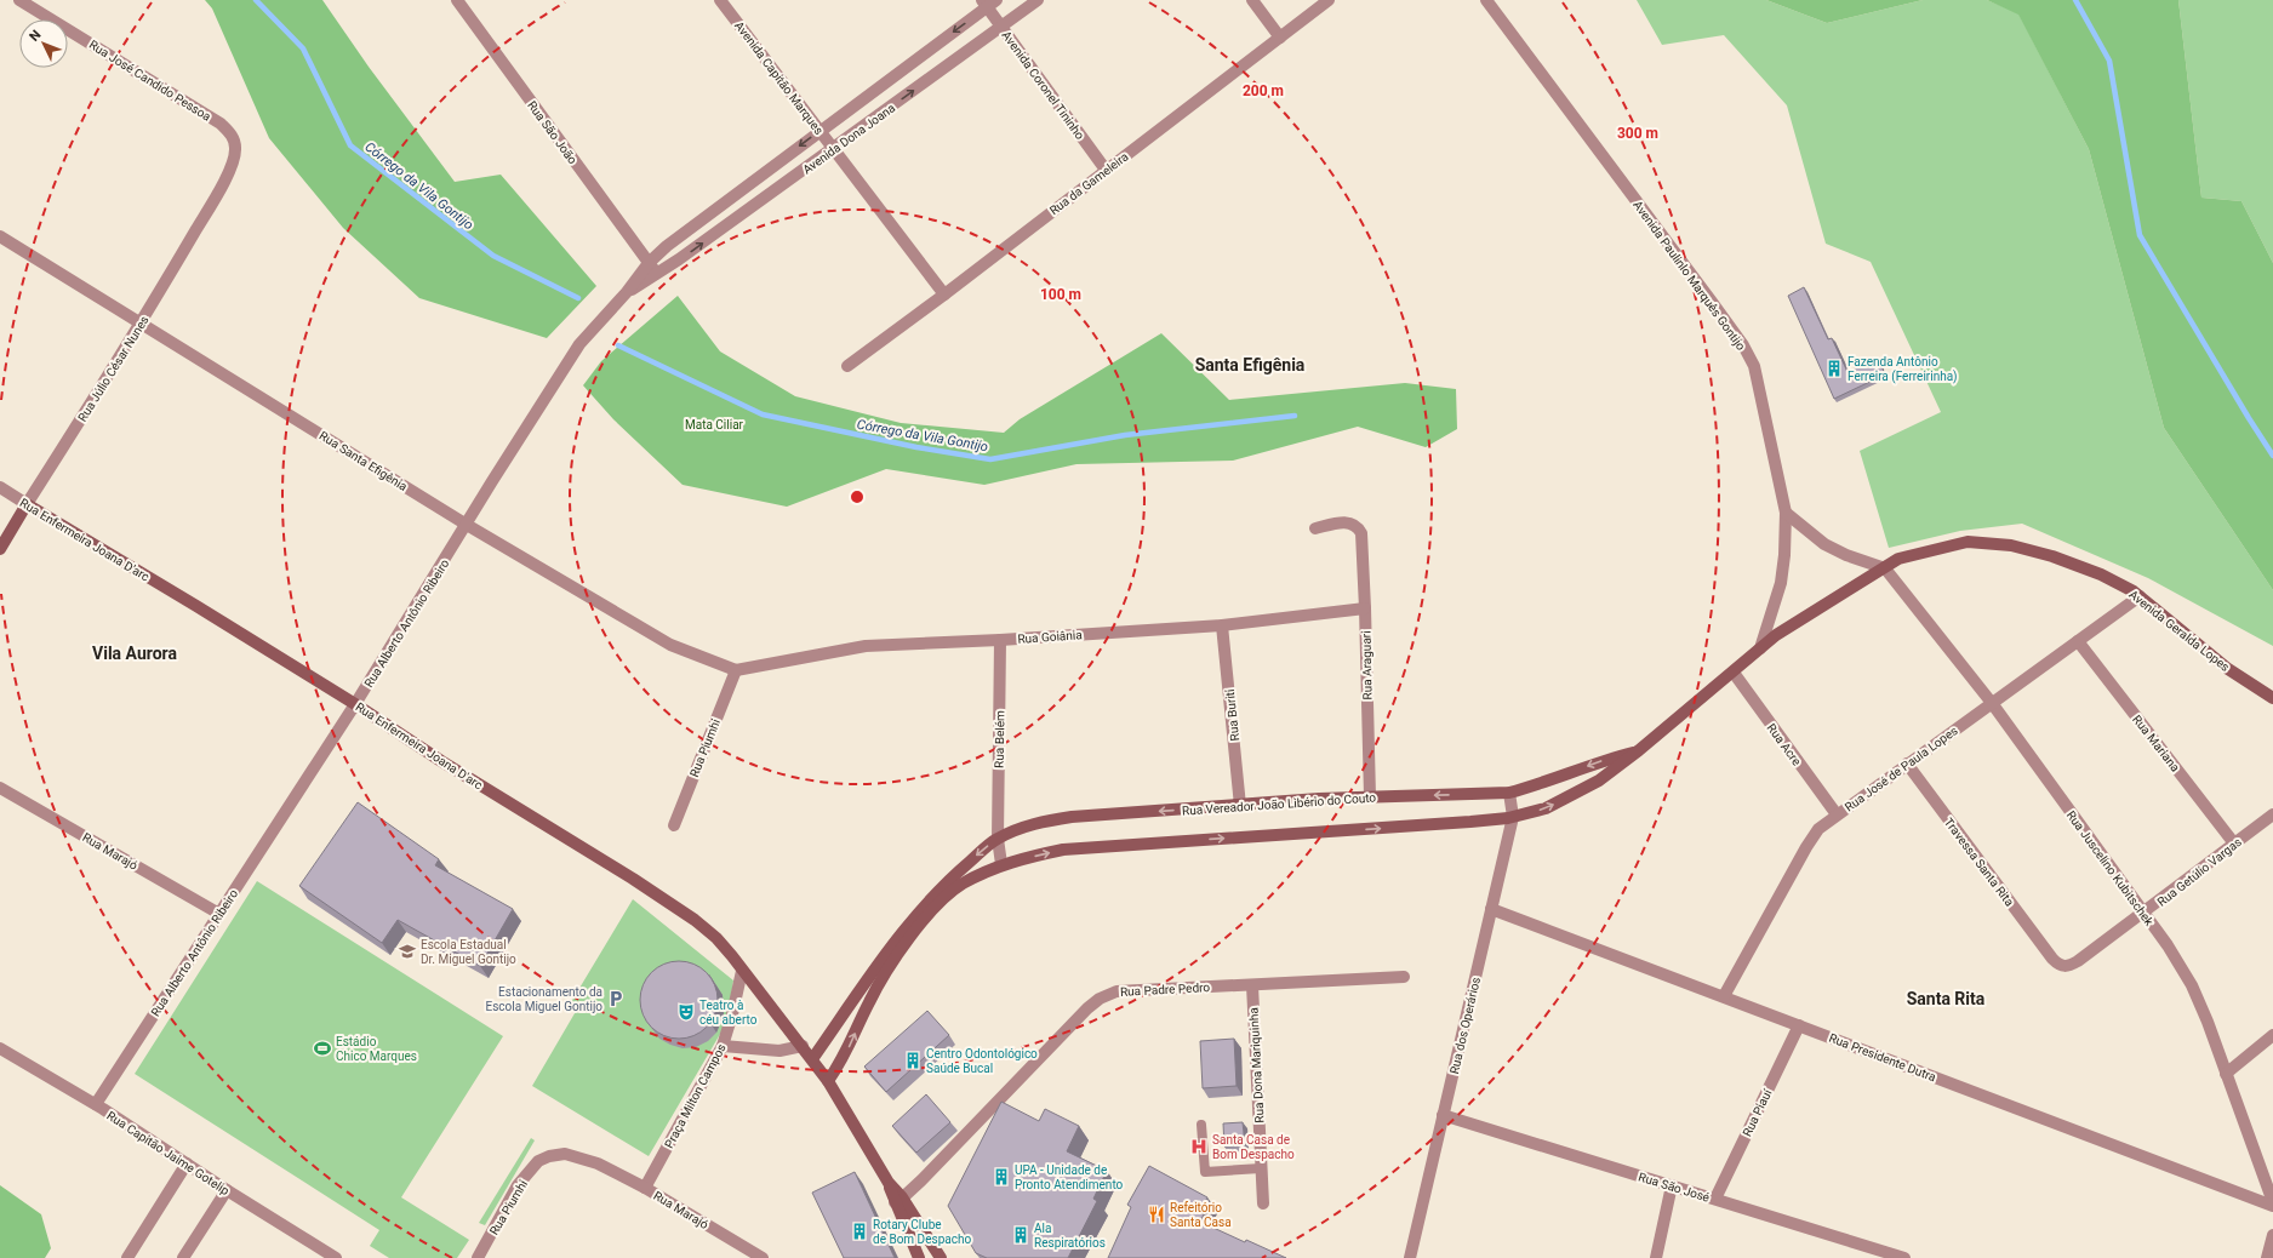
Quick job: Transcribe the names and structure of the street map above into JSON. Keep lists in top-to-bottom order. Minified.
{"streets":{"main road":["Rua Júlio César Nunes","Rua Enfermeira Joana D'arc","Avenida Geralda Lopes","Rua Vereador João Libério do Couto"],"street":["Avenida Capitão Marques","Rua José Candido Pessoa","Avenida Coronel Tininho","Rua São João","Avenida Dona Joana","Rua da Gameleira","Avenida Paulinlo Marquês Gontijo","Rua Santa Efigênia","Rua Alberto Antônio Ribeiro","Rua Goiânia","Rua Araguari","Rua Buriti","Rua Belém","Rua Mariana","Rua Acre","Rua Piumhi","Rua José de Paula Lopes","Rua Marajó","Travessa Santa Rita","Rua Juscelino Kubitschek","Rua Getúlio Vargas","Rua Padre Pedro","Rua dos Operários","Rua Presidente Dutra","Rua Dona Mariquinha","Praça Milton Campos","Rua Piauí","Rua Capitão Jaime Gotelip","Rua São José"]},"crossings":[["Avenida Capitão Marques","Avenida Dona Joana"],["Avenida Capitão Marques","Rua da Gameleira"],["Rua José Candido Pessoa","Rua Júlio César Nunes"],["Avenida Coronel Tininho","Avenida Dona Joana"],["Avenida Coronel Tininho","Rua da Gameleira"],["Rua São João","Avenida Dona Joana"],["Rua São João","Rua Alberto Antônio Ribeiro"],["Avenida Dona Joana","Rua Alberto Antônio Ribeiro"],["Avenida Paulinlo Marquês Gontijo","Rua Vereador João Libério do Couto"],["Rua Júlio César Nunes","Rua Santa Efigênia"],["Rua Júlio César Nunes","Rua Enfermeira Joana D'arc"],["Rua Santa Efigênia","Rua Alberto Antônio Ribeiro"],["Rua Santa Efigênia","Rua Goiânia"],["Rua Santa Efigênia","Rua Piumhi"],["Rua Enfermeira Joana D'arc","Rua Alberto Antônio Ribeiro"],["Rua Enfermeira Joana D'arc","Rua Padre Pedro"],["Rua Enfermeira Joana D'arc","Praça Milton Campos"],["Rua Alberto Antônio Ribeiro","Rua Marajó"],["Rua Alberto Antônio Ribeiro","Rua Capitão Jaime Gotelip"],["Avenida Geralda Lopes","Rua José de Paula Lopes"],["Avenida Geralda Lopes","Rua Vereador João Libério do Couto"],["Avenida Geralda Lopes","Rua Juscelino Kubitschek"],["Rua Goiânia","Rua Araguari"],["Rua Goiânia","Rua Buriti"],["Rua Goiânia","Rua Belém"],["Rua Goiânia","Rua Piumhi"],["Rua Araguari","Rua Vereador João Libério do Couto"],["Rua Buriti","Rua Vereador João Libério do Couto"],["Rua Belém","Rua Vereador João Libério do Couto"],["Rua Mariana","Rua José de Paula Lopes"],["Rua Mariana","Rua Getúlio Vargas"],["Rua Acre","Rua José de Paula Lopes"],["Rua Acre","Rua Vereador João Libério do Couto"],["Rua Piumhi","Rua Marajó"],["Rua José de Paula Lopes","Travessa Santa Rita"],["Rua José de Paula Lopes","Rua Juscelino Kubitschek"],["Rua José de Paula Lopes","Rua Presidente Dutra"],["Rua Vereador João Libério do Couto","Rua dos Operários"],["Rua Marajó","Praça Milton Campos"],["Travessa Santa Rita","Rua Getúlio Vargas"],["Rua Juscelino Kubitschek","Rua Getúlio Vargas"],["Rua Juscelino Kubitschek","Rua Presidente Dutra"],["Rua Padre Pedro","Rua Dona Mariquinha"],["Rua dos Operários","Rua Presidente Dutra"],["Rua dos Operários","Rua São José"],["Rua Presidente Dutra","Rua Piauí"],["Rua Piauí","Rua São José"]],"districts":["Santa Efigênia","Vila Aurora","Santa Rita"],"water":["Córrego da Vila Gontijo"],"parks":["Mata Ciliar"],"places":{"building":["Fazenda Antônio Ferreira (Ferreirinha)","Centro Odontológico Saúde Bucal","UPA - Unidade de Pronto Atendimento","Rotary Clube de Bom Despacho","Ala Respiratórios"],"school or university":["Escola Estadual Dr. Miguel Gontijo"],"parking":["Estacionamento da Escola Miguel Gontijo"],"theatre":["Teatro à céu aberto"],"sports":["Estádio Chico Marques"],"hospital":["Santa Casa de Bom Despacho"],"restaurant":["Refeitório Santa Casa"]},"north":"top left","rings":["200 m","300 m","100 m"]}
